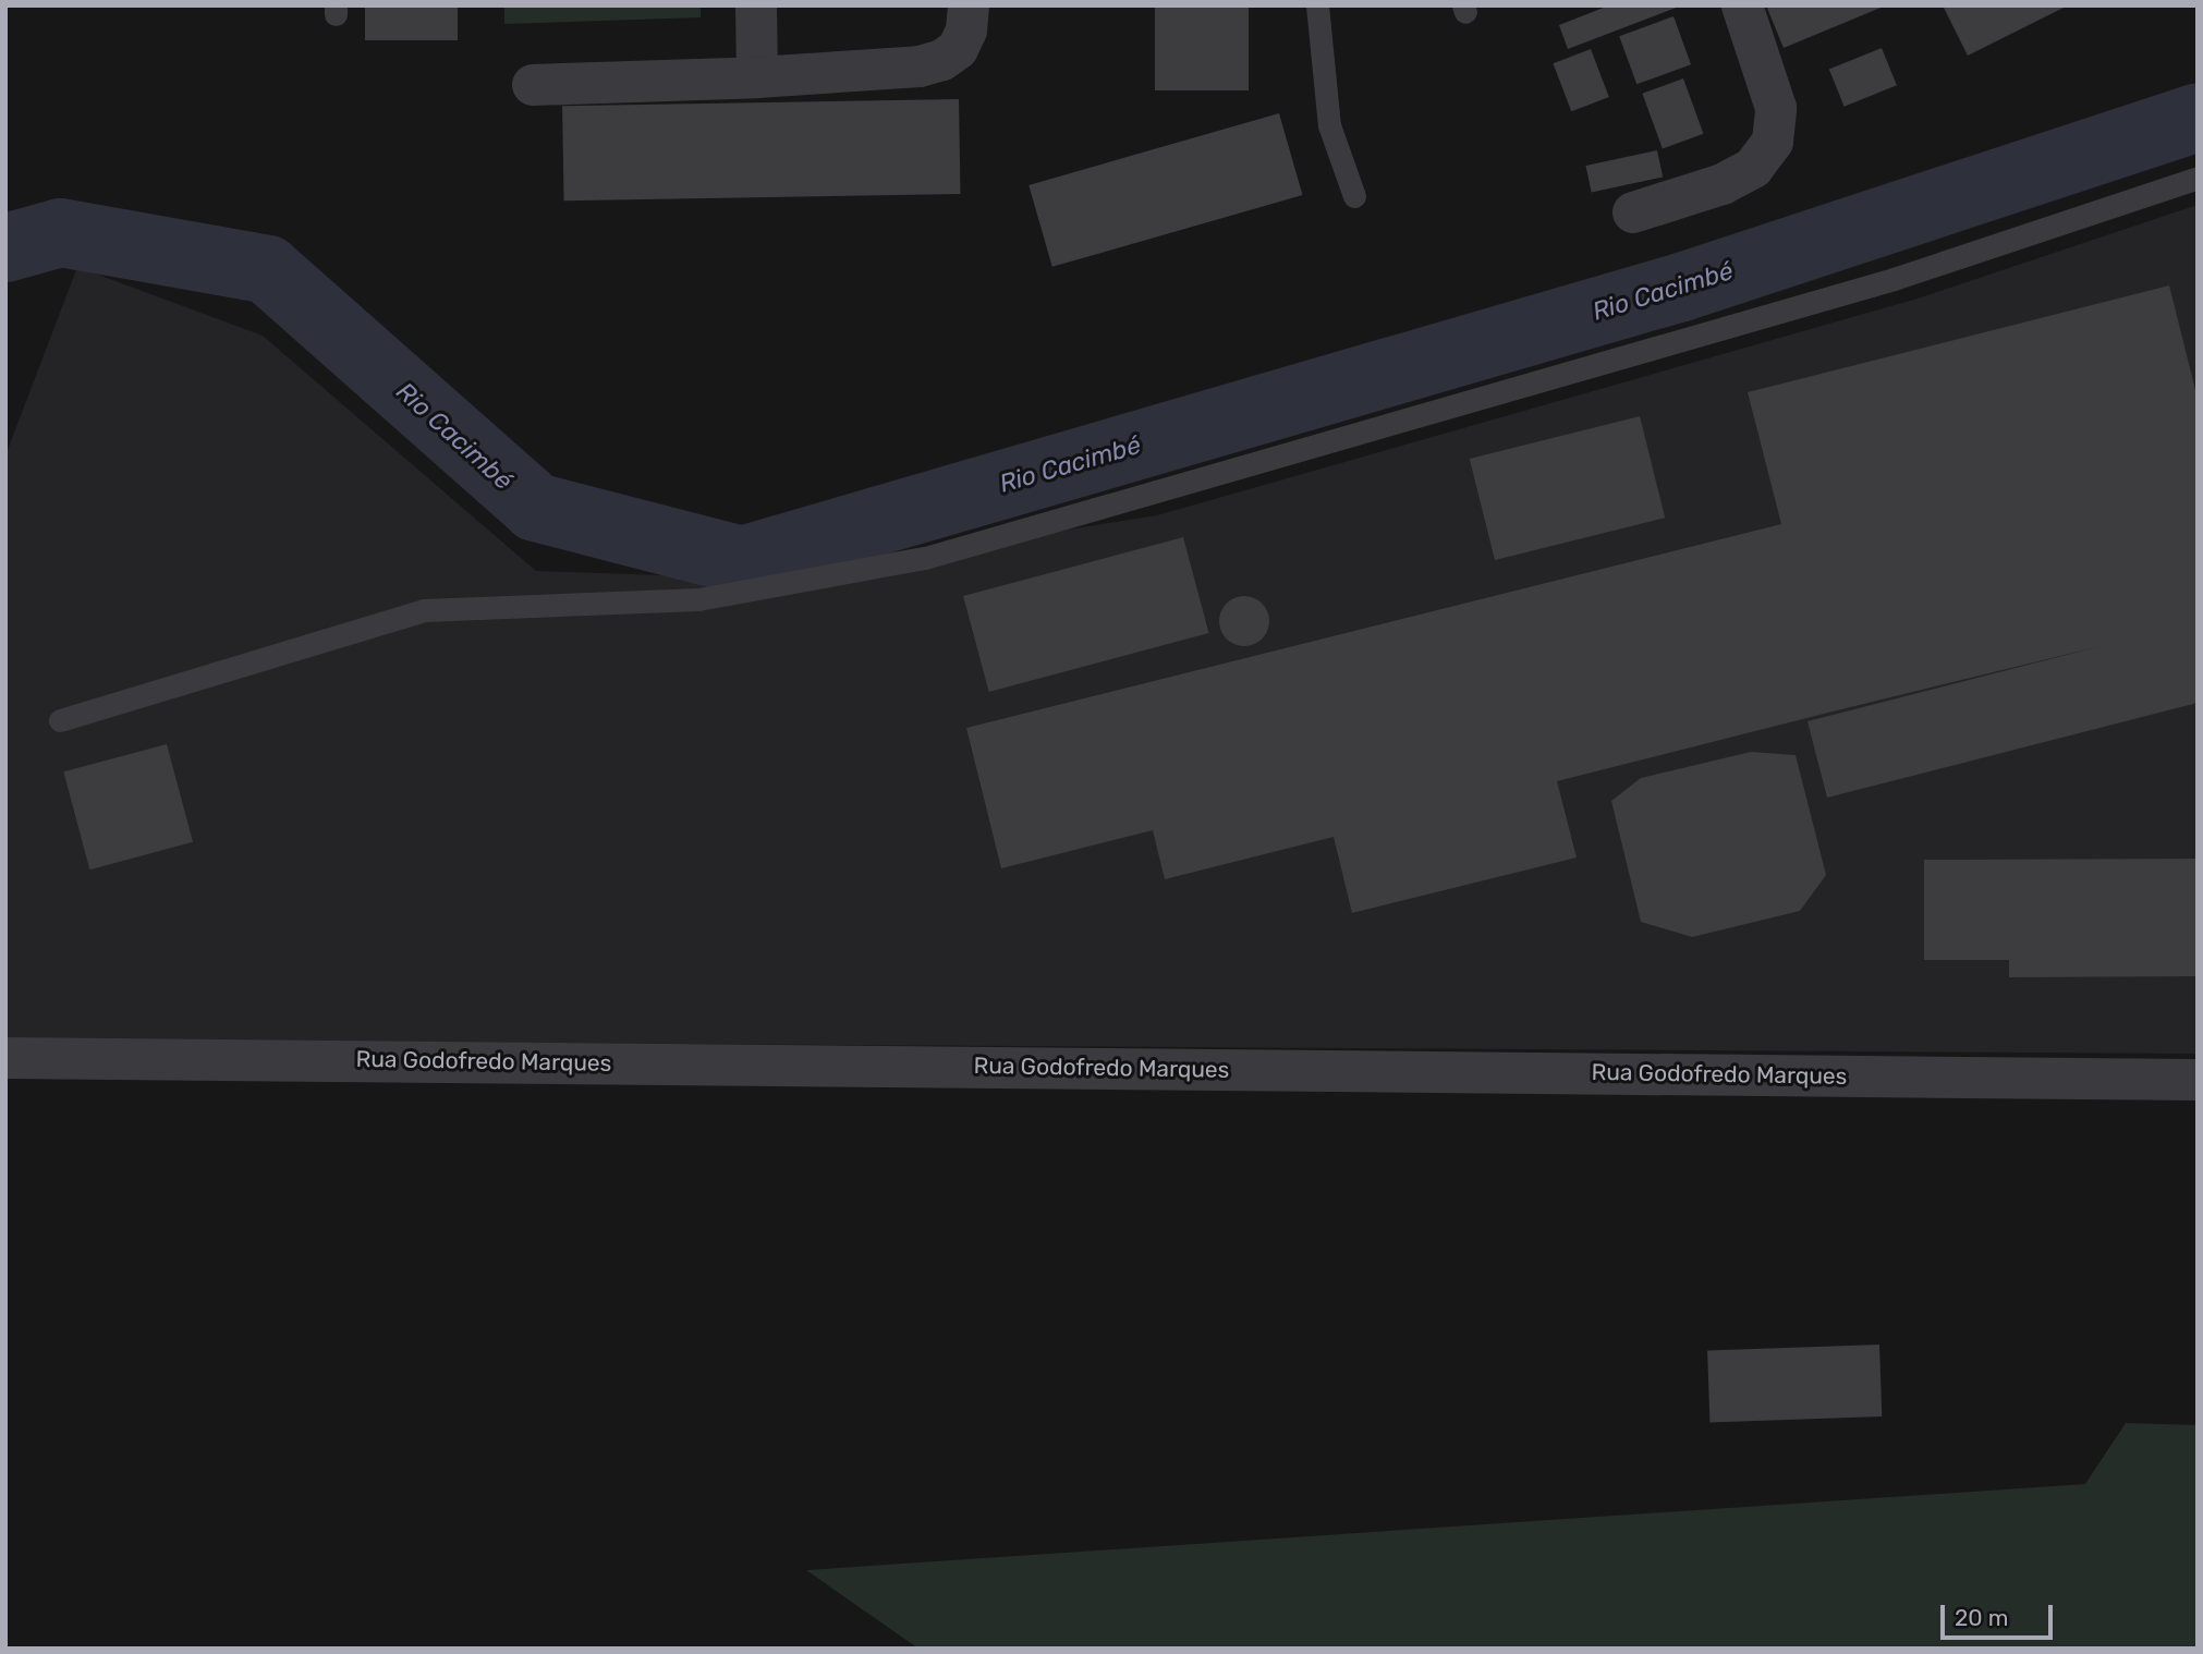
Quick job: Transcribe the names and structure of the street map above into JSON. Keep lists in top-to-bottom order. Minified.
{"streets":{"street":["Rua Godofredo Marques"]},"water":["Rio Cacimbé"],"scale_bar":"20 m"}
